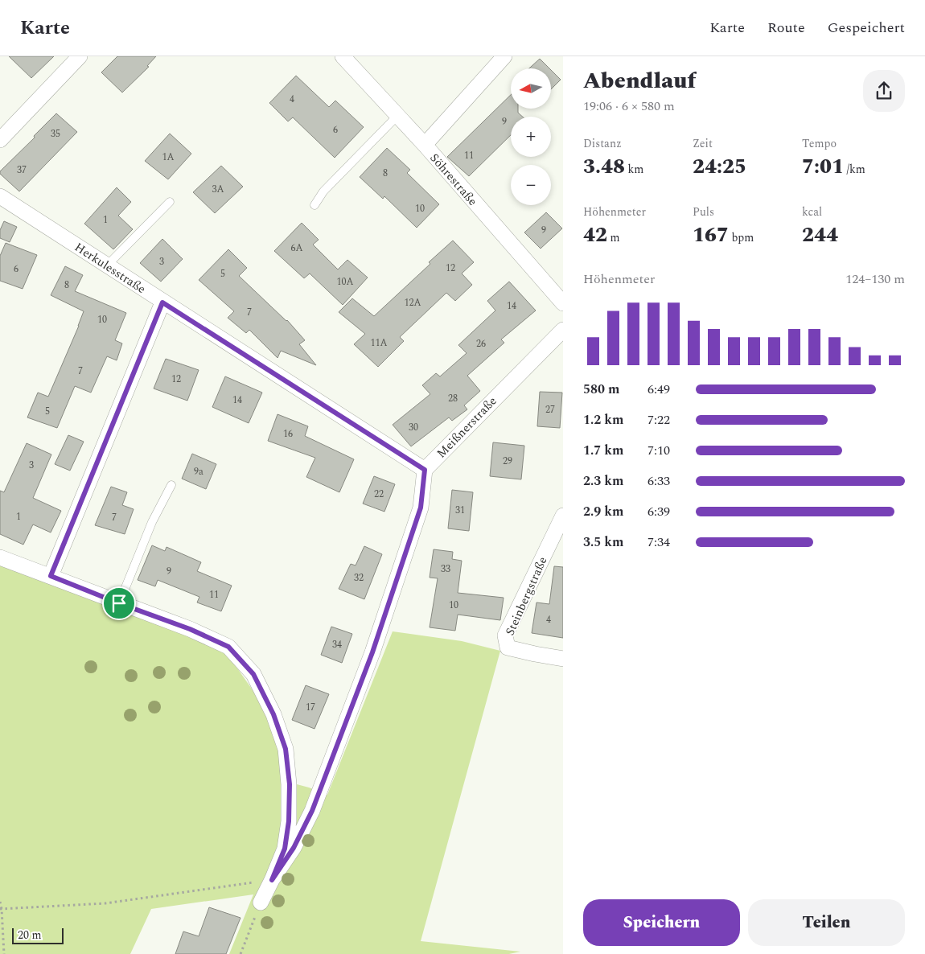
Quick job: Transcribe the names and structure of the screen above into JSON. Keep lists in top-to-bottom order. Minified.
{"streets":{"street":["Söhrestraße","Herkulesstraße","Meißnerstraße","Steinbergstraße"]},"crossings":[["Herkulesstraße","Meißnerstraße"]],"house_numbers":["4","9","6","35","11","1A","37","8","3A","10","1","9","6A","3","12","6","5","10A","8","12A","14","7","10","11A","26","7","12","28","14","27","5","30","16","29","3","9a","22","31","1","7","33","9","32","11","10","4","34","17"],"scale_bar":"20 m","north":"left","page":{"header":"Karte","nav":["Karte","Route","Gespeichert"],"heading":["Abendlauf","19:06 · 6 × 580 m"],"map_buttons":["+","−"],"stats":[["Distanz","3.48 km"],["Zeit","24:25"],["Tempo","7:01 /km"],["Höhenmeter","42 m"],["Puls","167 bpm"],["kcal","244"]],"chart":["Höhenmeter","124–130 m"],"list":[{"name":"580 m","note":"6:49"},{"name":"1.2 km","note":"7:22"},{"name":"1.7 km","note":"7:10"},{"name":"2.3 km","note":"6:33"},{"name":"2.9 km","note":"6:39"},{"name":"3.5 km","note":"7:34"}],"buttons":["Speichern","Teilen"],"scale":"20 m"}}
